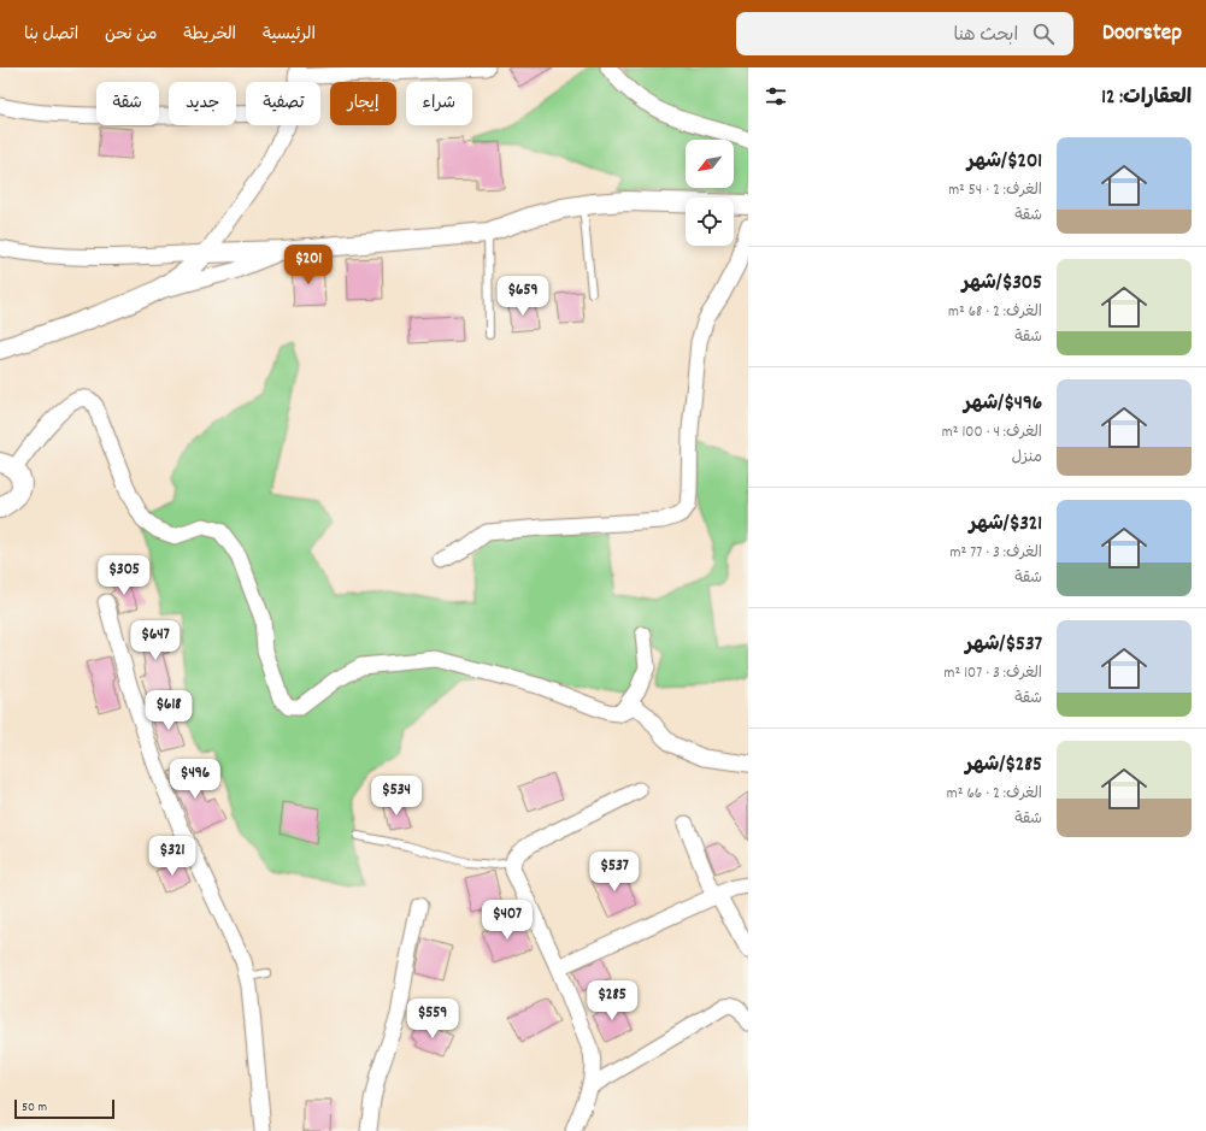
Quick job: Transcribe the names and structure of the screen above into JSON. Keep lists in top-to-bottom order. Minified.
{"scale_bar":"50 m","north":"bottom left","page":{"header":"Doorstep","search":"ابحث هنا","nav":["الرئيسية","الخريطة","من نحن","اتصل بنا"],"heading":"العقارات: 12","chip":["شراء","إيجار","تصفية","جديد","شقة"],"list":[{"name":"$201/شهر","note":"الغرف: 2 · 54 m² · شقة"},{"name":"$305/شهر","note":"الغرف: 2 · 68 m² · شقة"},{"name":"$496/شهر","note":"الغرف: 4 · 100 m² · منزل"},{"name":"$321/شهر","note":"الغرف: 3 · 77 m² · شقة"},{"name":"$537/شهر","note":"الغرف: 3 · 107 m² · شقة"},{"name":"$285/شهر","note":"الغرف: 2 · 66 m² · شقة"}],"price":["$201","$659","$305","$647","$618","$496","$534","$321","$537","$407","$285","$559"],"scale":"50 m"}}
